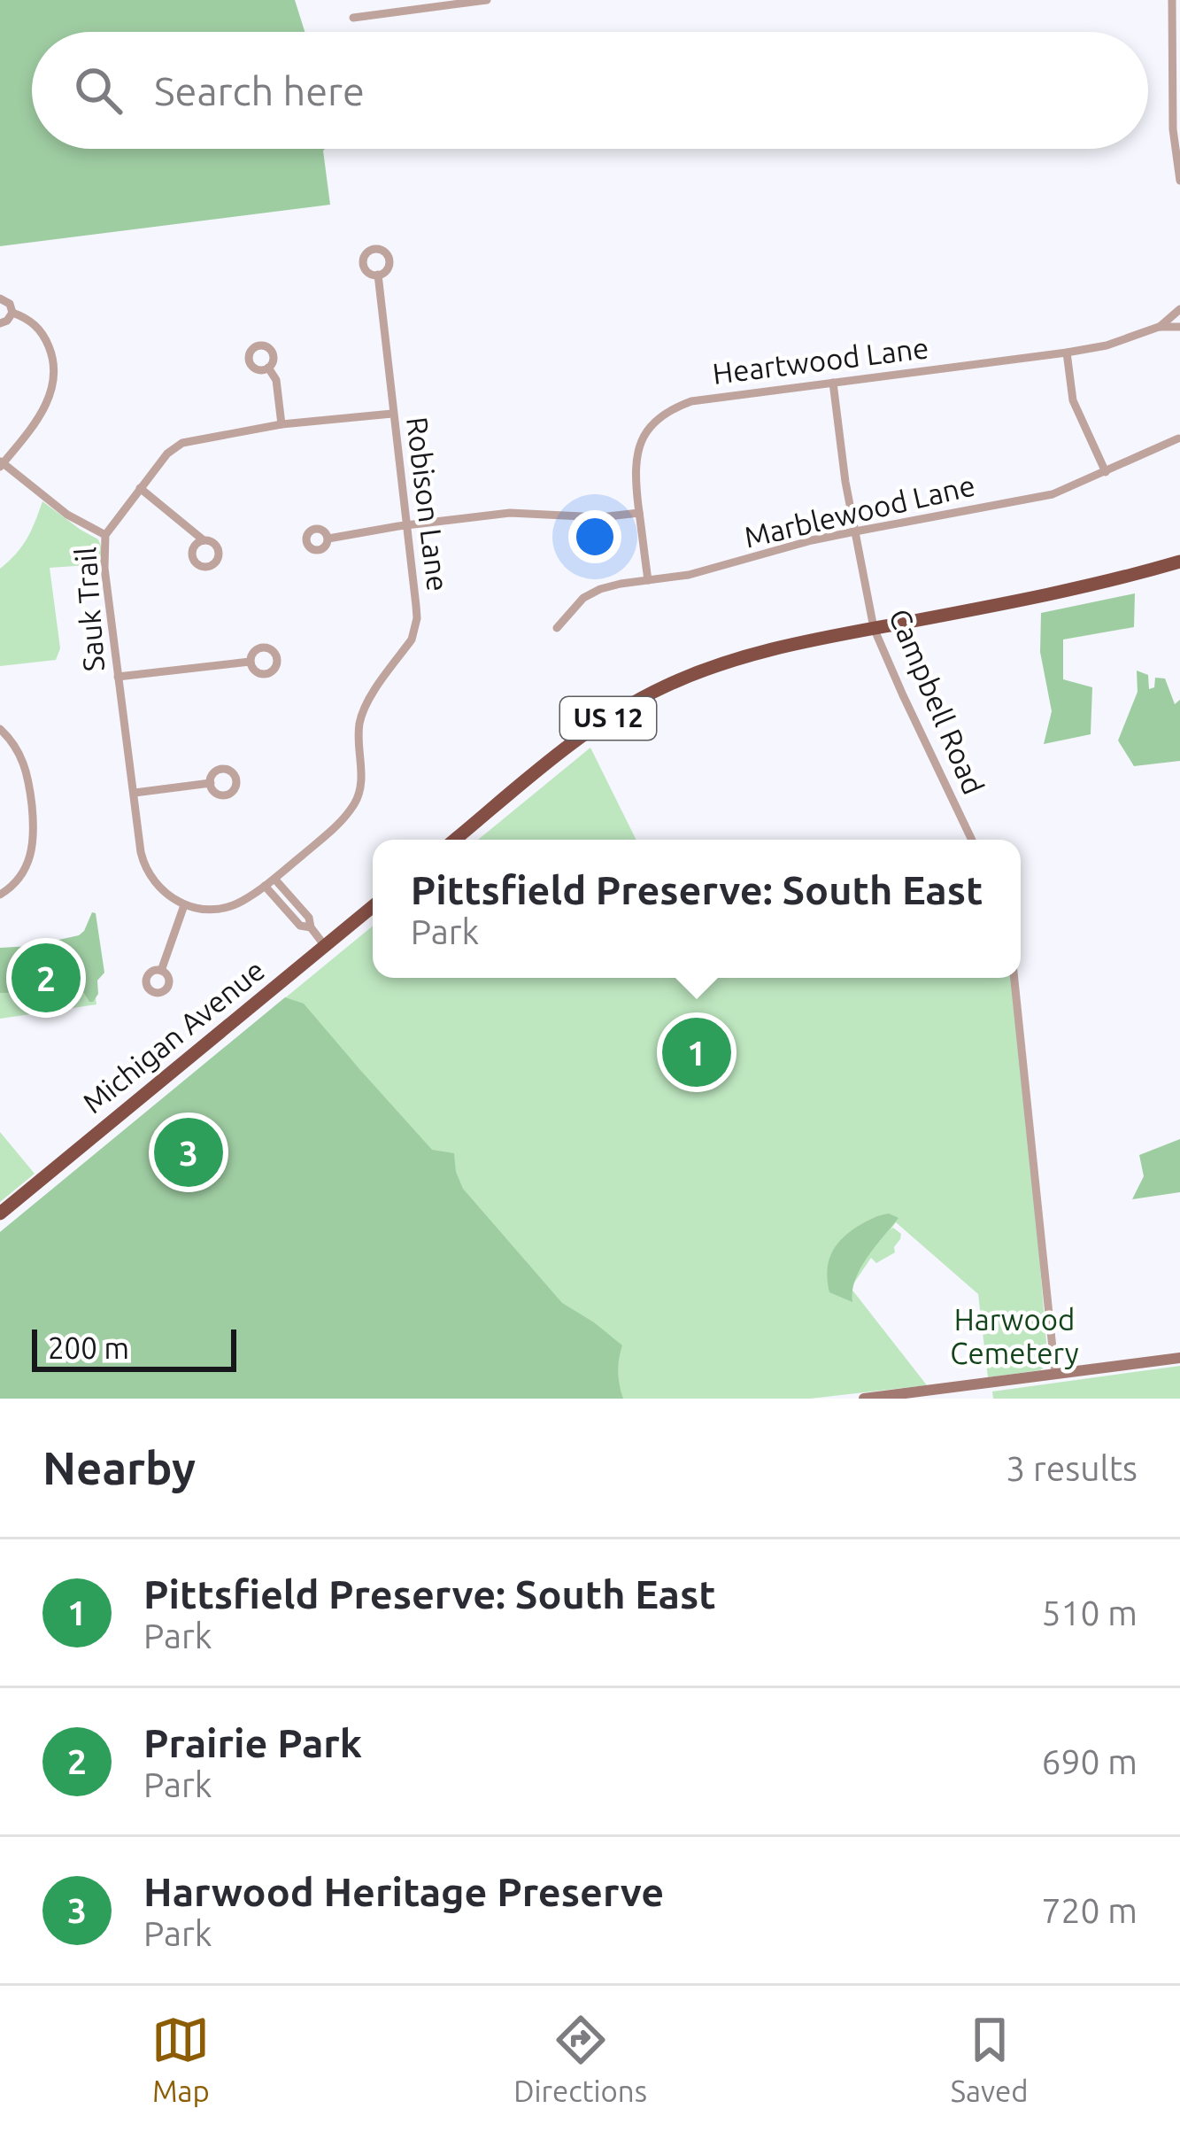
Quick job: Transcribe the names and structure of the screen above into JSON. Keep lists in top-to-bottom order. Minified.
{"streets":{"highway":["US 12","Michigan Avenue"],"street":["Heartwood Lane","Robison Lane","Marblewood Lane","Sauk Trail","Campbell Road"]},"crossings":[["Heartwood Lane","Marblewood Lane"],["Heartwood Lane","Campbell Road"],["Robison Lane","Sauk Trail"],["Marblewood Lane","Campbell Road"],["Campbell Road","US 12"]],"parks":["Harwood Cemetery"],"scale_bar":"200 m","page":{"search":"Search here","popup":["Pittsfield Preserve: South East","Park"],"pins":["2","1","3"],"scale":"200 m","heading":["Nearby","3 results"],"list":[{"mark":"1","name":"Pittsfield Preserve: South East","note":"Park","value":"510 m"},{"mark":"2","name":"Prairie Park","note":"Park","value":"690 m"},{"mark":"3","name":"Harwood Heritage Preserve","note":"Park","value":"720 m"}],"nav":["Map","Directions","Saved"]}}
